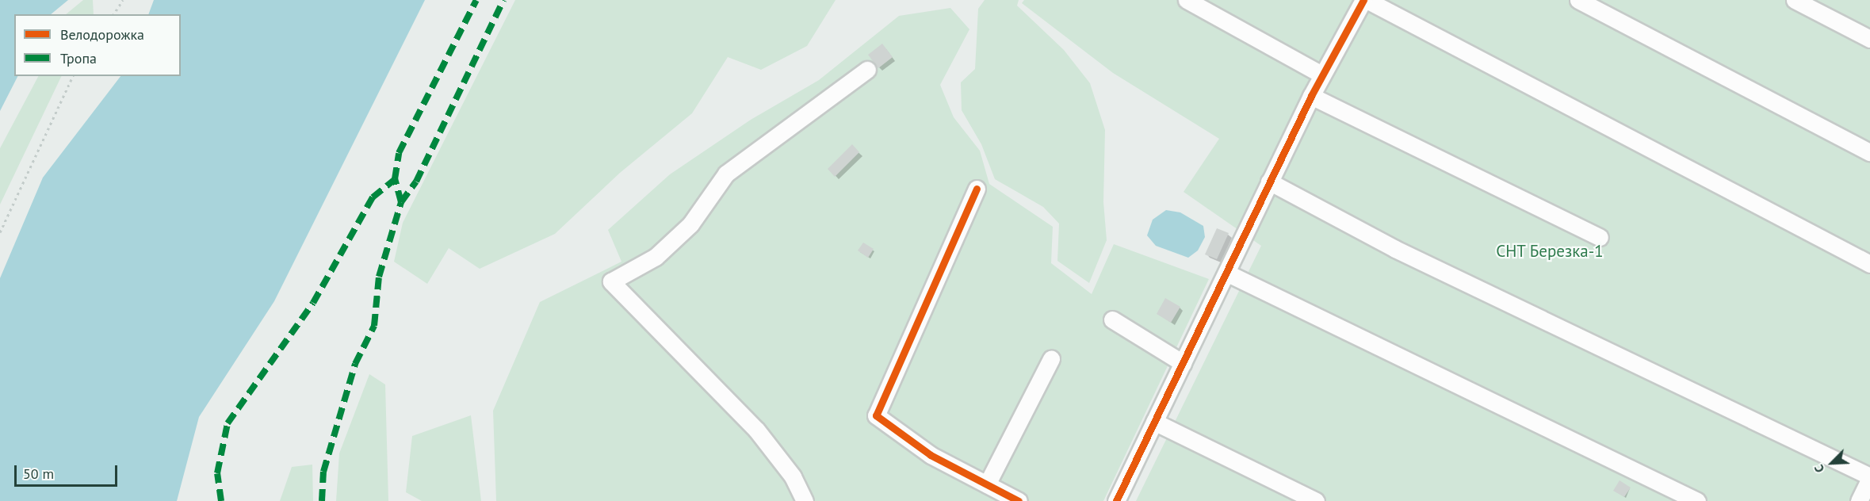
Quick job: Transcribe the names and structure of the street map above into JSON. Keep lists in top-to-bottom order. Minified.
{"parks":["СНТ Березка-1"],"legend":["Велодорожка","Тропа"],"scale_bar":"50 m","north":"bottom left"}
